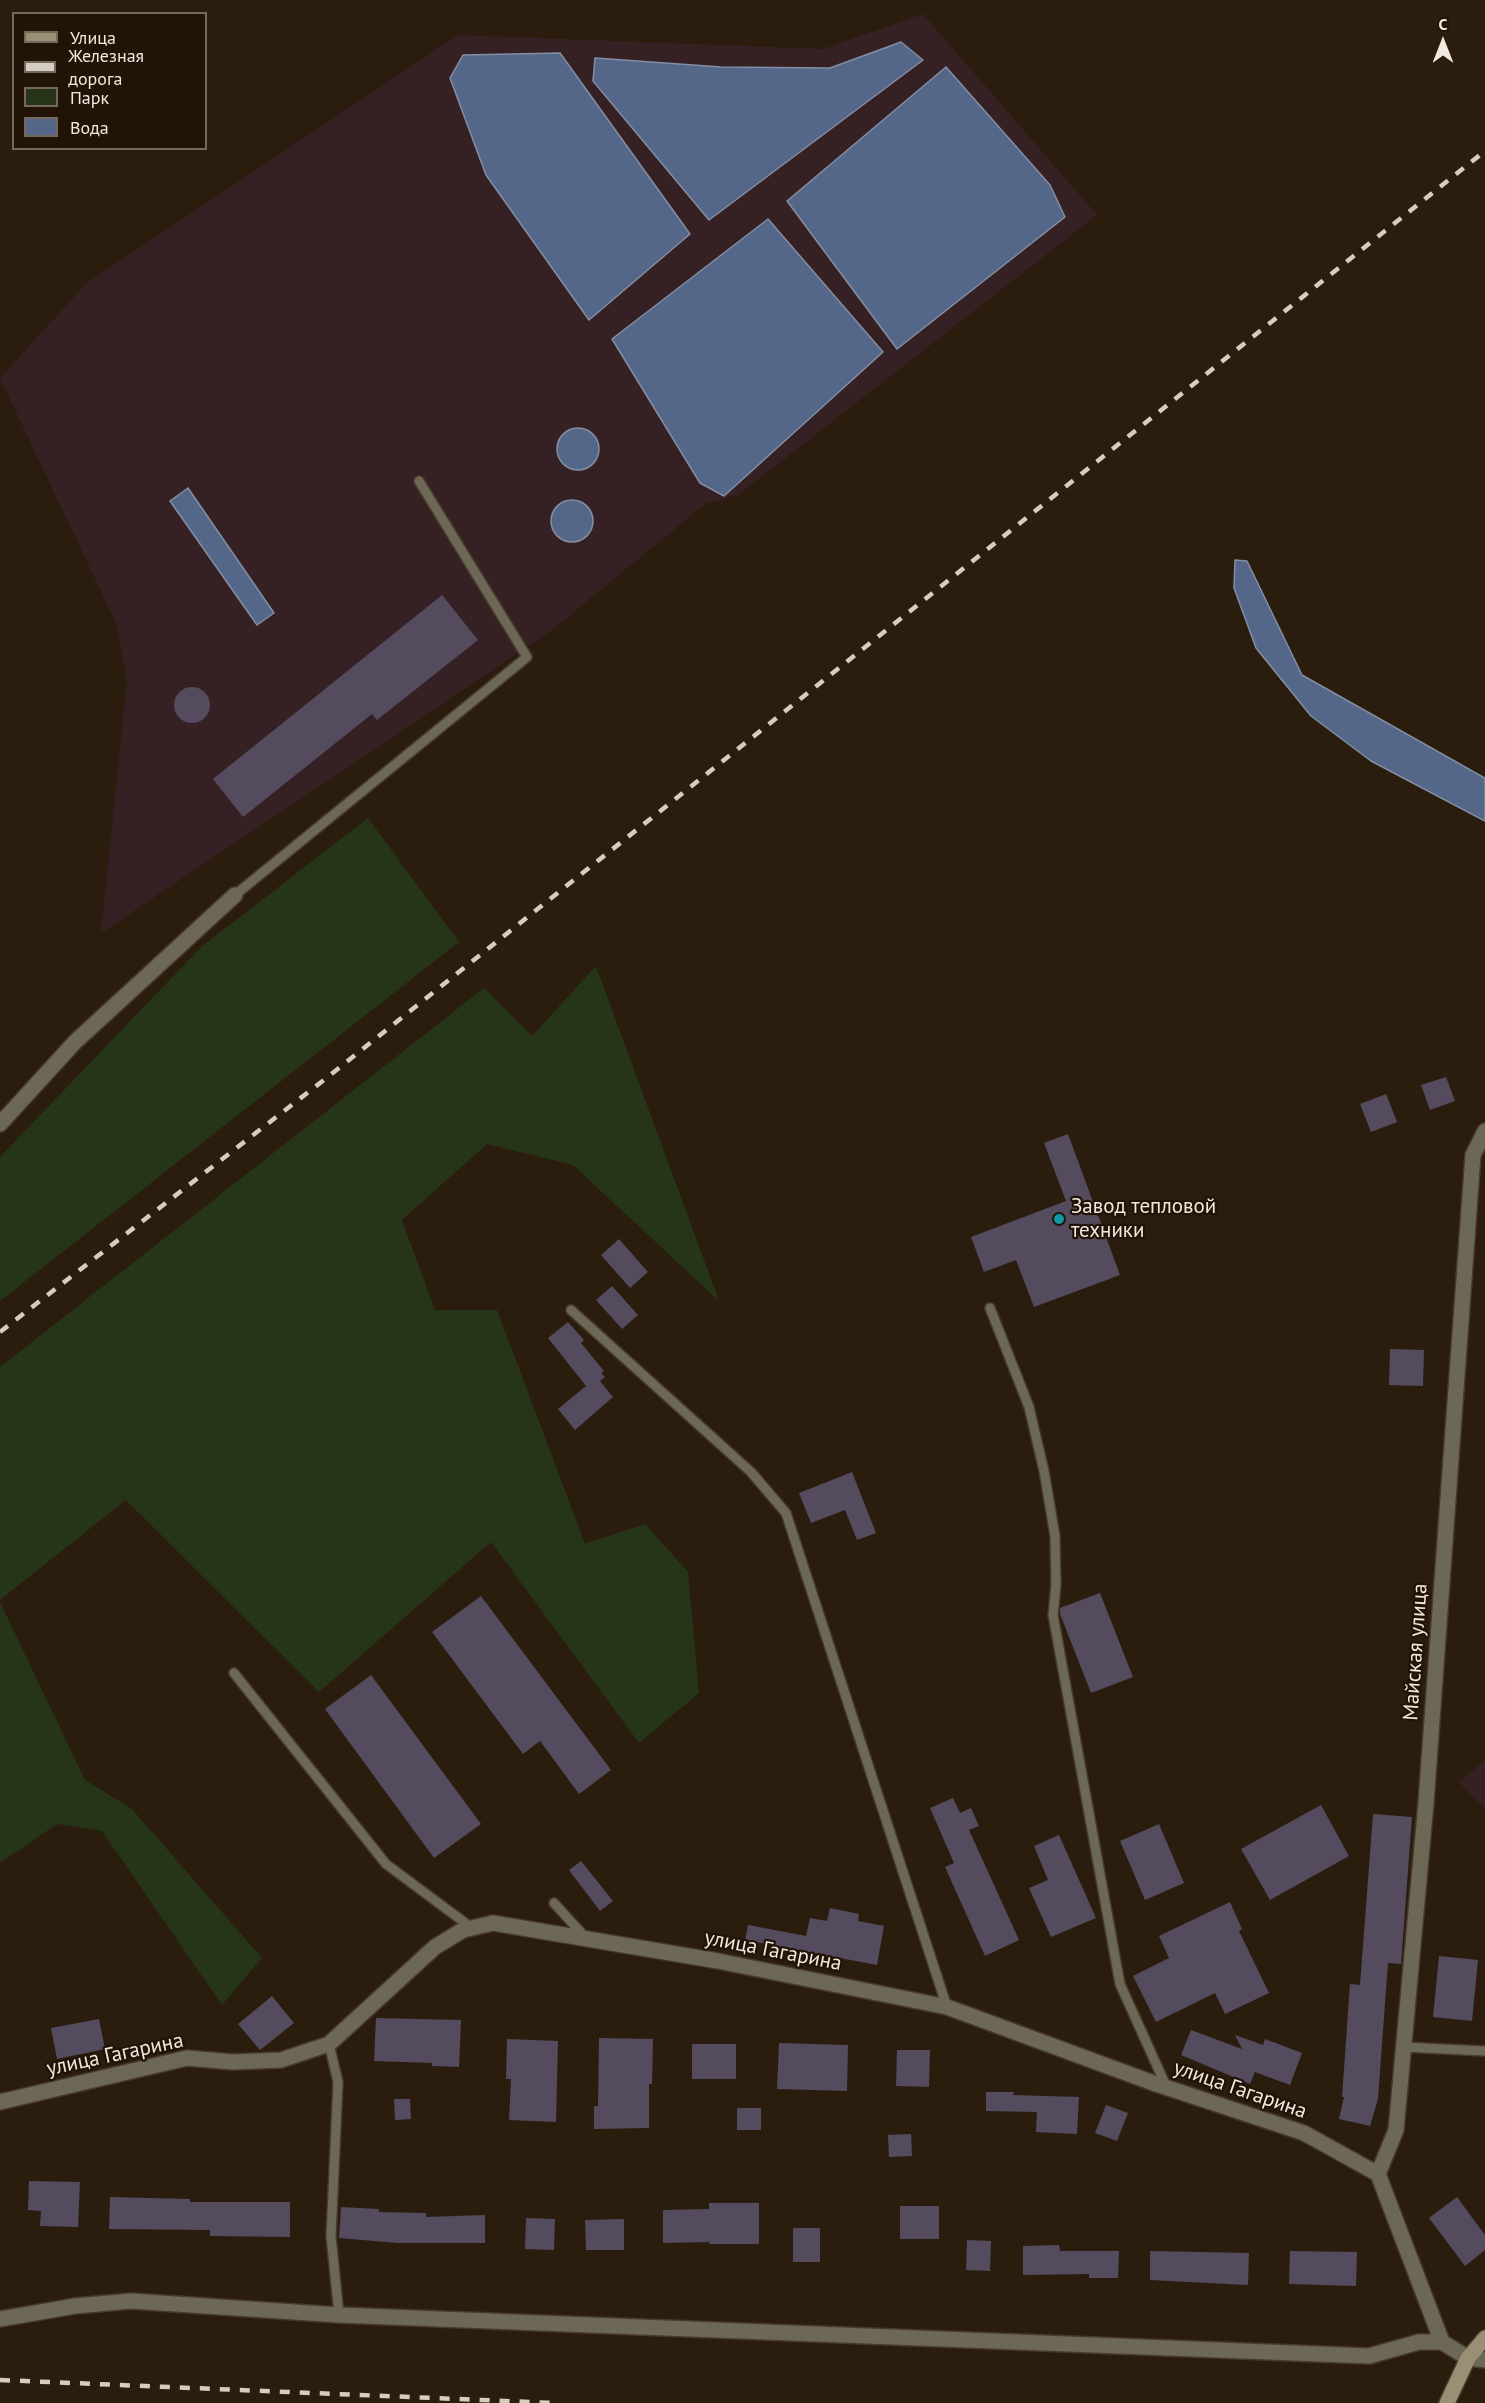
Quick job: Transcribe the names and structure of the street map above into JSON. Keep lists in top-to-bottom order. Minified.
{"streets":{"street":["Майская улица","улица Гагарина"]},"crossings":[["Майская улица","улица Гагарина"]],"places":["Завод тепловой техники"],"legend":["Улица","Железная дорога","Парк","Вода"],"north":"top"}
